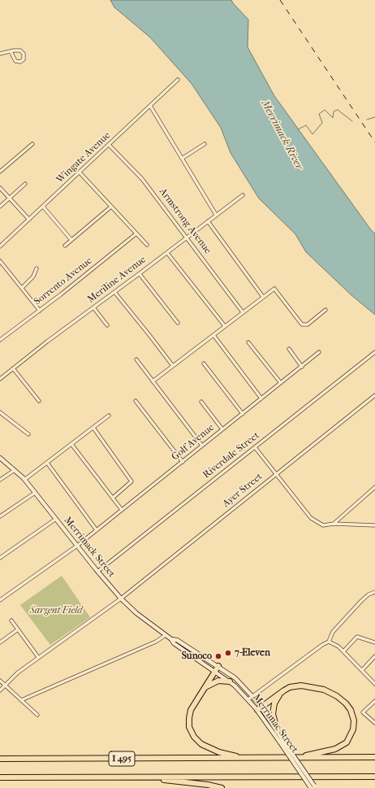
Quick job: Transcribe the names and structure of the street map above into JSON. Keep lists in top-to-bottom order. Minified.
{"streets":{"highway":["I 495"],"main road":["Merrimack Street","Merrimac Street"],"street":["Wingate Avenue","Armstrong Avenue","Meriline Avenue","Sorrento Avenue","Golf Avenue","Riverdale Street","Ayer Street"]},"crossings":[["Wingate Avenue","Armstrong Avenue"],["Armstrong Avenue","Meriline Avenue"],["Golf Avenue","Merrimack Street"],["Riverdale Street","Merrimack Street"],["Ayer Street","Merrimack Street"],["Merrimack Street","Merrimac Street"]],"water":["Merrimack River"],"parks":["Sargent Field"],"places":["7-Eleven","Sunoco"]}
